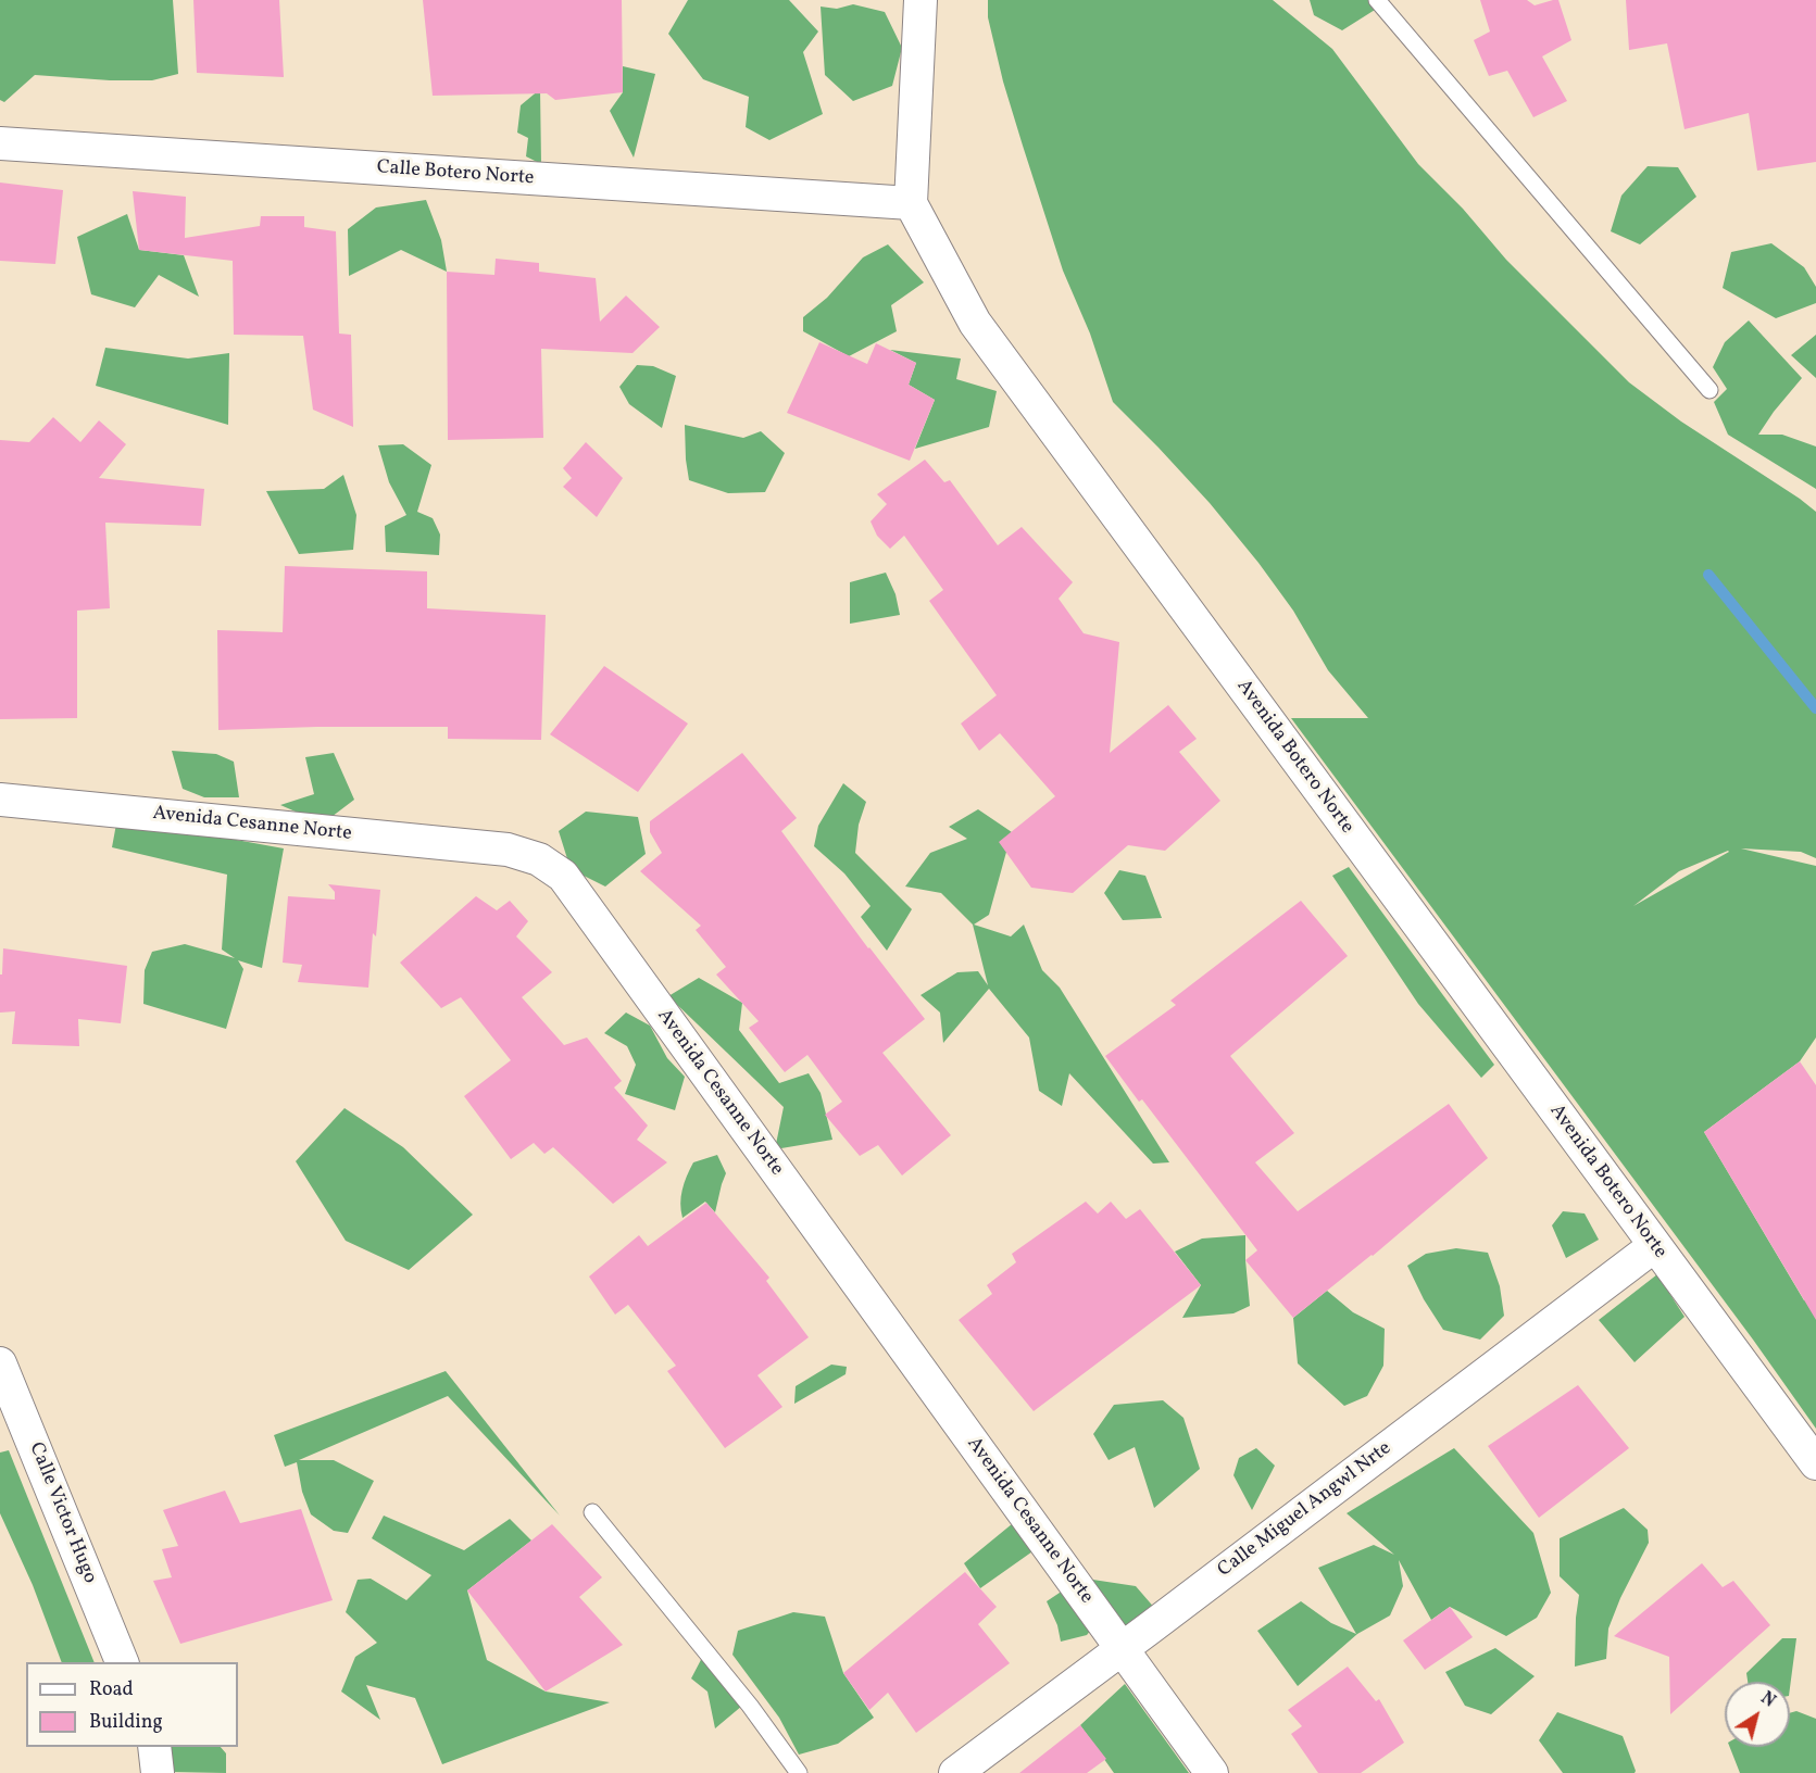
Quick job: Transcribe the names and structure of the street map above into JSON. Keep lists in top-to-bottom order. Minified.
{"streets":{"street":["Calle Botero Norte","Avenida Botero Norte","Avenida Cesanne Norte","Calle Miguel Angwl Nrte","Calle Victor Hugo"]},"crossings":[["Calle Botero Norte","Avenida Botero Norte"],["Avenida Botero Norte","Calle Miguel Angwl Nrte"],["Avenida Cesanne Norte","Calle Miguel Angwl Nrte"]],"legend":["Road","Building"],"north":"top right"}
